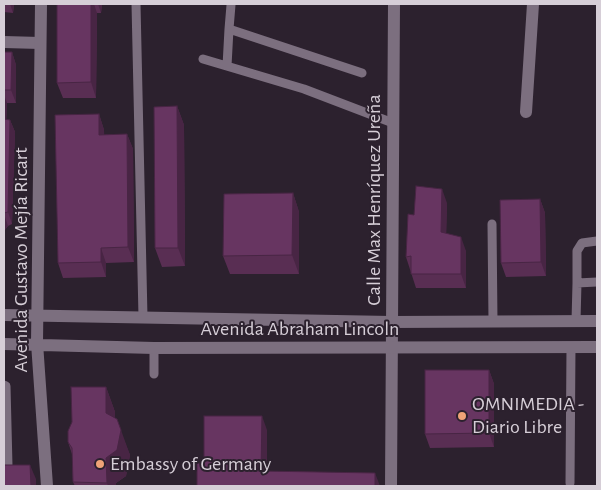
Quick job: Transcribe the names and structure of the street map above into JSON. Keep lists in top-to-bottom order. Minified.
{"streets":{"main road":["Calle Max Henríquez Ureña","Avenida Gustavo Mejía Ricart","Avenida Abraham Lincoln"]},"crossings":[["Calle Max Henríquez Ureña","Avenida Abraham Lincoln"],["Avenida Gustavo Mejía Ricart","Avenida Abraham Lincoln"]],"places":["OMNIMEDIA - Diario Libre","Embassy of Germany"]}
